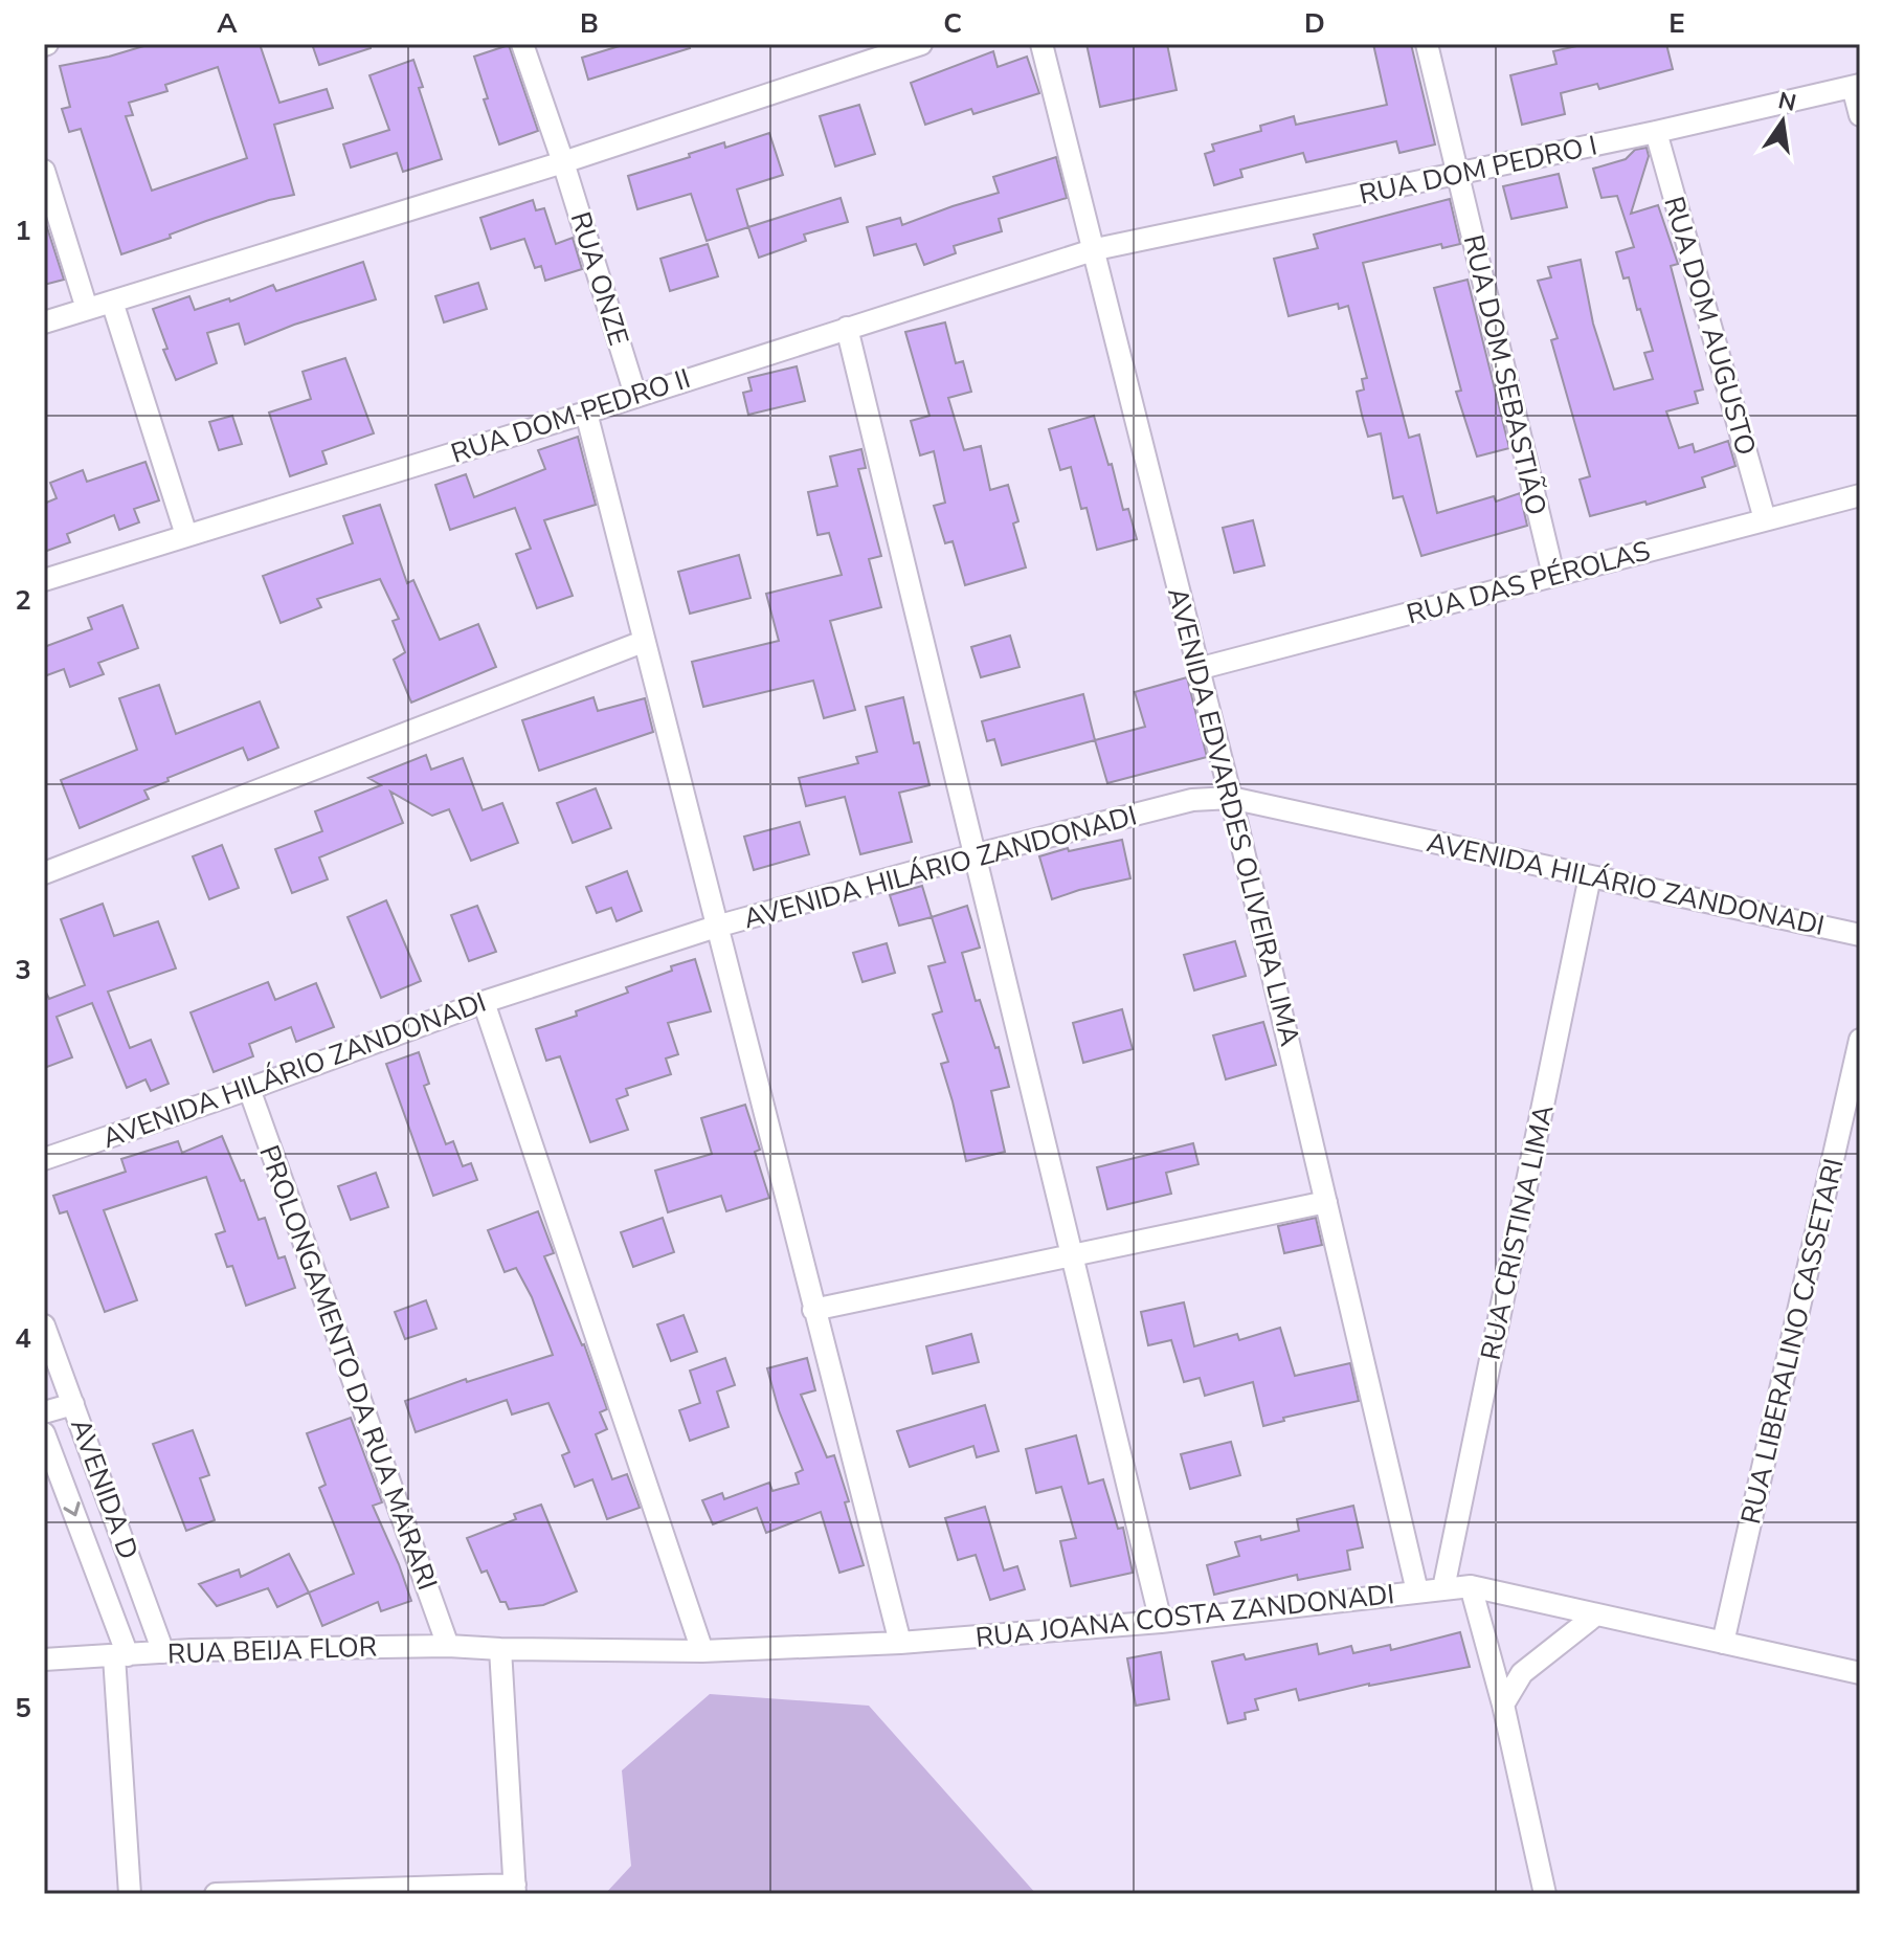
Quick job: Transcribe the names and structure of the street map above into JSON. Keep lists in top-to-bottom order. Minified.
{"streets":{"street":["RUA DOM PEDRO I","RUA ONZE","RUA DOM AUGUSTO","RUA DOM SEBASTIÃO","RUA DOM PEDRO II","RUA DAS PÉROLAS","AVENIDA EDVARDES OLIVEIRA LIMA","AVENIDA HILÁRIO ZANDONADI","RUA CRISTINA LIMA","RUA LIBERALINO CASSETARI","PROLONGAMENTO DA RUA MARARI","AVENIDA D","RUA JOANA COSTA ZANDONADI","RUA BEIJA FLOR"]},"crossings":[["RUA DOM PEDRO I","RUA DOM AUGUSTO"],["RUA DOM PEDRO I","RUA DOM SEBASTIÃO"],["RUA DOM PEDRO I","RUA DOM PEDRO II"],["RUA DOM PEDRO I","AVENIDA EDVARDES OLIVEIRA LIMA"],["RUA ONZE","RUA DOM PEDRO II"],["RUA DOM AUGUSTO","RUA DAS PÉROLAS"],["RUA DOM SEBASTIÃO","RUA DAS PÉROLAS"],["RUA DOM PEDRO II","AVENIDA EDVARDES OLIVEIRA LIMA"],["RUA DAS PÉROLAS","AVENIDA EDVARDES OLIVEIRA LIMA"],["AVENIDA EDVARDES OLIVEIRA LIMA","AVENIDA HILÁRIO ZANDONADI"],["AVENIDA EDVARDES OLIVEIRA LIMA","RUA JOANA COSTA ZANDONADI"],["AVENIDA HILÁRIO ZANDONADI","RUA CRISTINA LIMA"],["AVENIDA HILÁRIO ZANDONADI","PROLONGAMENTO DA RUA MARARI"],["RUA CRISTINA LIMA","RUA JOANA COSTA ZANDONADI"],["RUA LIBERALINO CASSETARI","RUA JOANA COSTA ZANDONADI"],["PROLONGAMENTO DA RUA MARARI","RUA BEIJA FLOR"],["AVENIDA D","RUA BEIJA FLOR"],["RUA JOANA COSTA ZANDONADI","RUA BEIJA FLOR"]],"north":"top","grid":{"columns":["A","B","C","D","E"],"rows":["1","2","3","4","5"]}}
